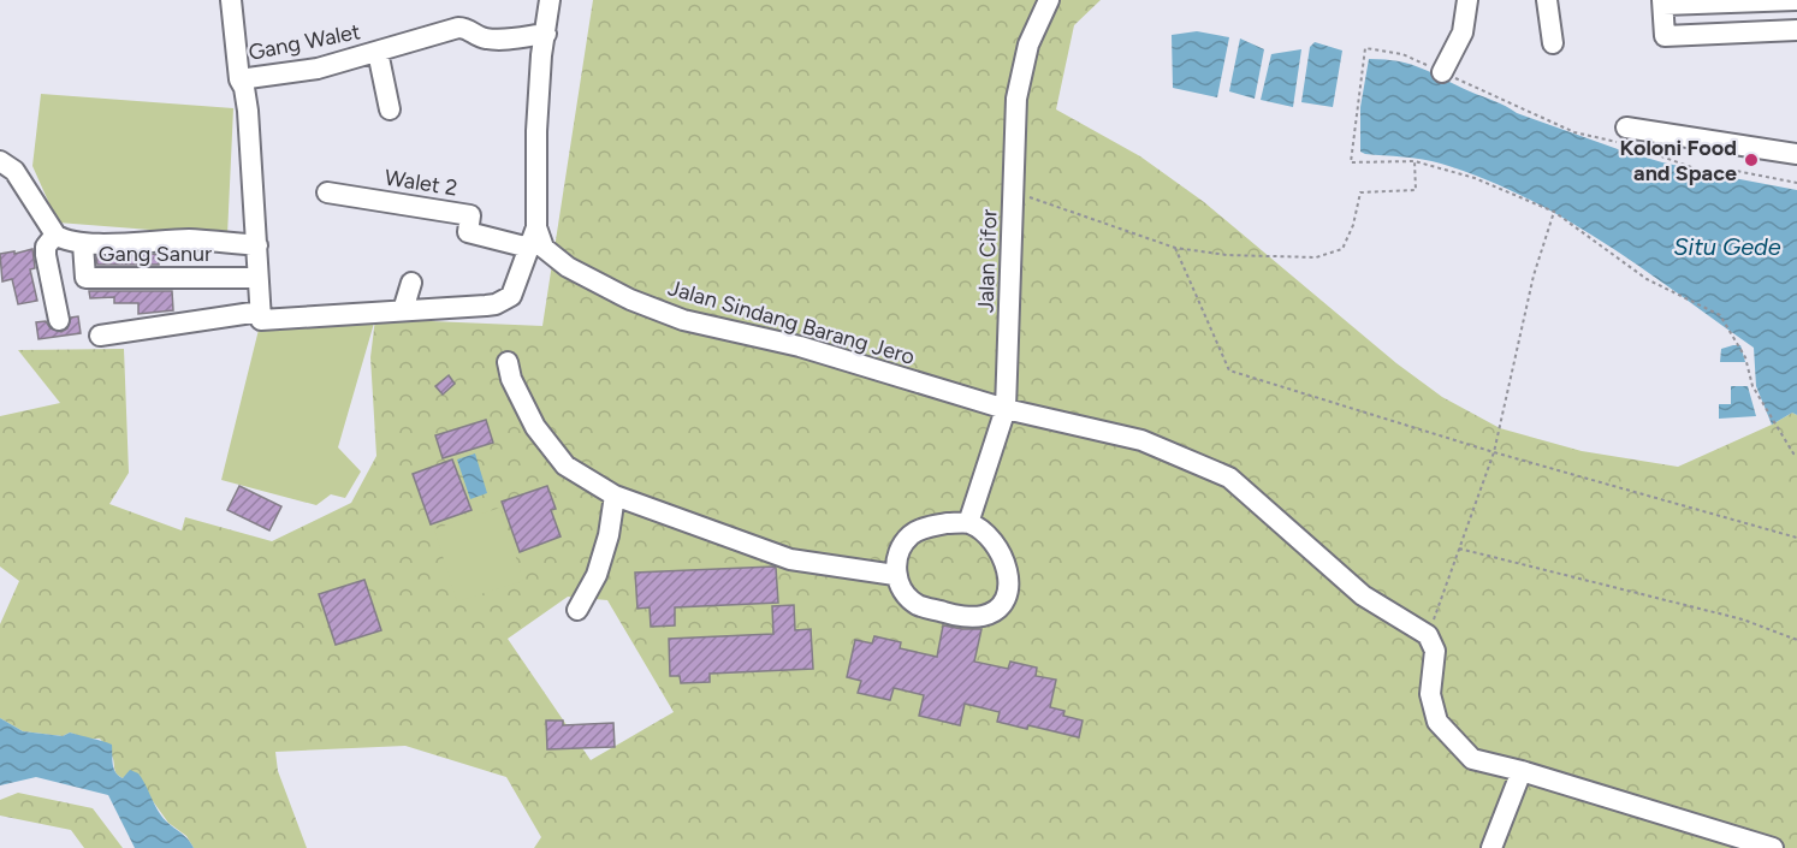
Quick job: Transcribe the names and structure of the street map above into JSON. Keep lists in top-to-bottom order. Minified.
{"streets":{"street":["Gang Walet","Walet 2","Gang Sanur","Jalan Cifor","Jalan Sindang Barang Jero"]},"crossings":[["Walet 2","Jalan Sindang Barang Jero"],["Jalan Cifor","Jalan Sindang Barang Jero"]],"water":["Situ Gede"],"places":["Koloni Food and Space"]}
